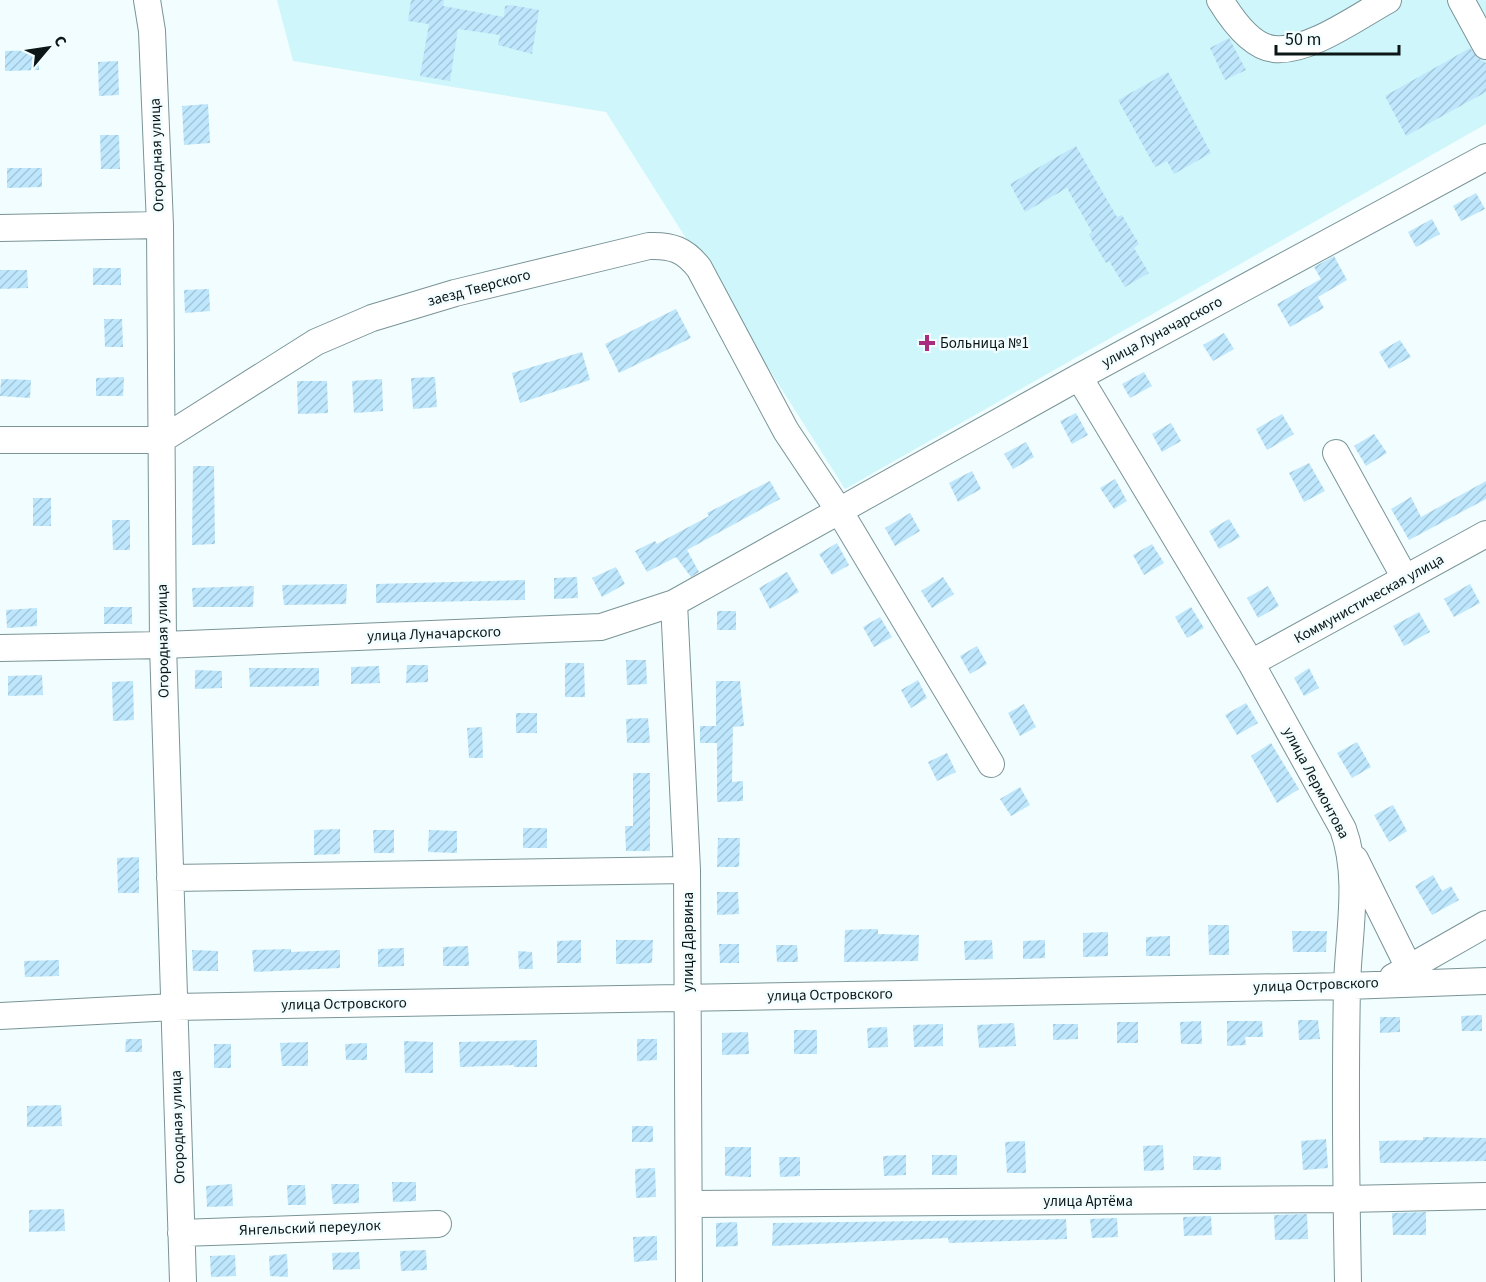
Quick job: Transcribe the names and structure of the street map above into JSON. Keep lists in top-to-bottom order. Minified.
{"streets":{"street":["Огородная улица","заезд Тверского","улица Луначарского","Коммунистическая улица","улица Лермонтова","улица Дарвина","улица Островского","улица Артёма","Янгельский переулок"]},"crossings":[["Огородная улица","заезд Тверского"],["Огородная улица","улица Луначарского"],["Огородная улица","улица Островского"],["Огородная улица","Янгельский переулок"],["заезд Тверского","улица Луначарского"],["улица Луначарского","улица Лермонтова"],["улица Луначарского","улица Дарвина"],["Коммунистическая улица","улица Лермонтова"],["улица Лермонтова","улица Островского"],["улица Лермонтова","улица Артёма"],["улица Дарвина","улица Островского"],["улица Дарвина","улица Артёма"]],"places":{"health":["Больница №1"]},"scale_bar":"50 m","north":"top right"}
